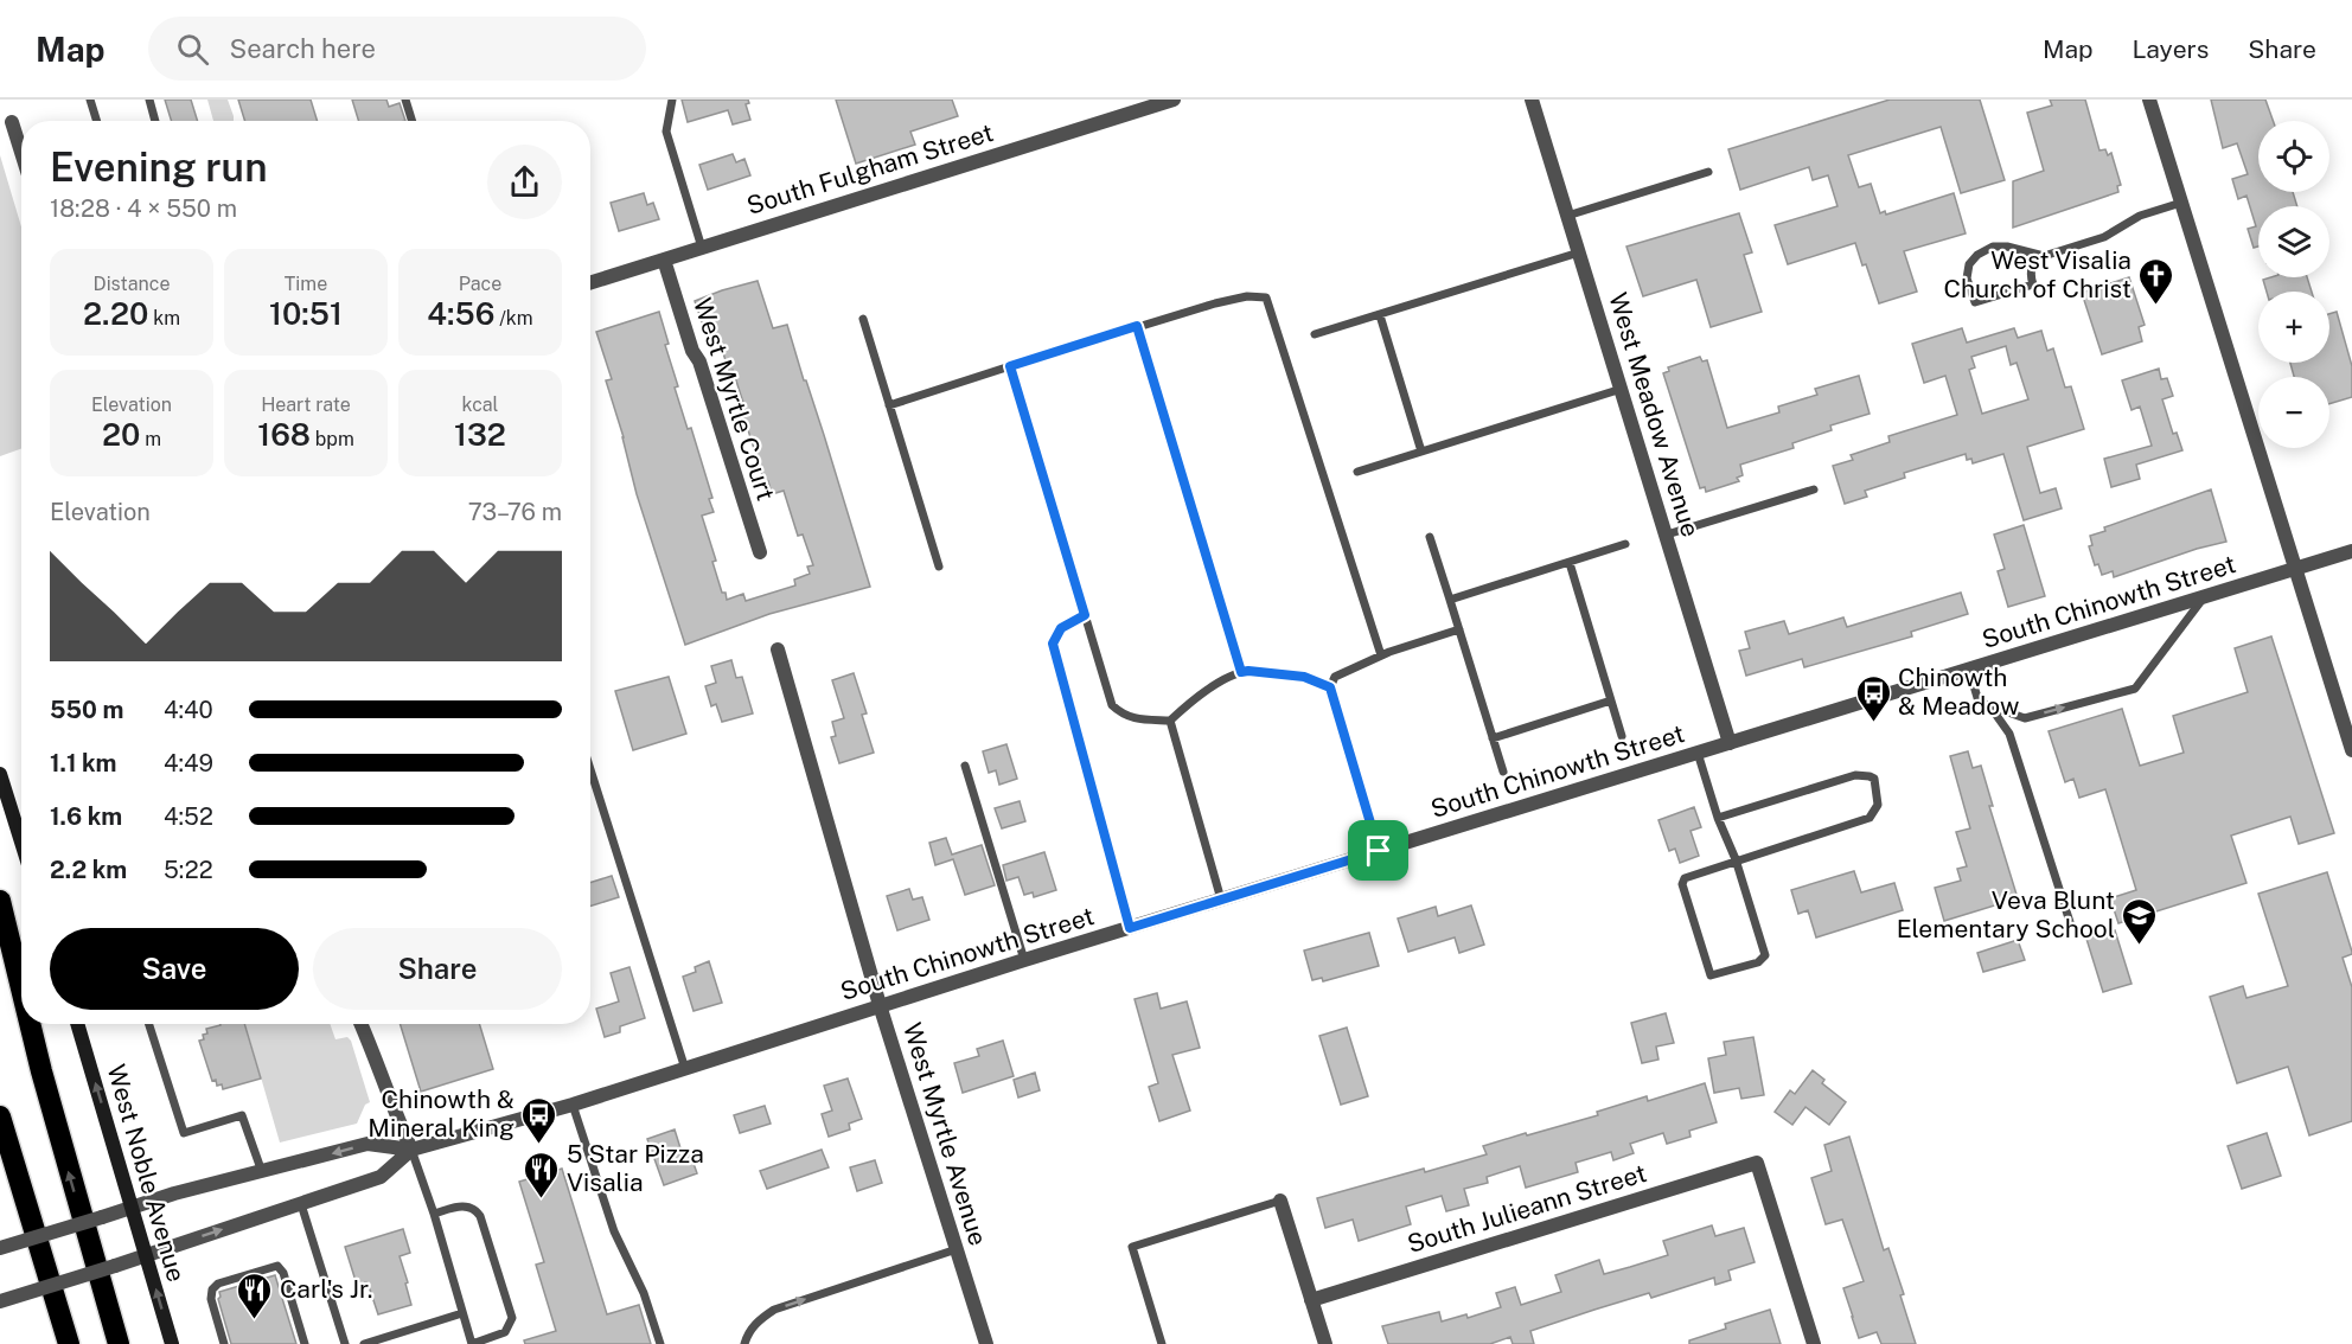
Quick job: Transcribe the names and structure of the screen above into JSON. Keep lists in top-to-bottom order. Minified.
{"streets":{"main road":["West Noble Avenue"],"street":["South Fulgham Street","West Myrtle Court","West Meadow Avenue","South Chinowth Street","West Myrtle Avenue","South Julieann Street"]},"crossings":[["South Fulgham Street","West Myrtle Court"],["West Meadow Avenue","South Chinowth Street"],["South Chinowth Street","West Myrtle Avenue"],["South Chinowth Street","West Noble Avenue"]],"one_way":["West Noble Avenue"],"places":{"church":["West Visalia Church of Christ"],"bus stop":["Chinowth & Meadow","Chinowth & Mineral King"],"school or university":["Veva Blunt Elementary School"],"restaurant":["5 Star Pizza Visalia","Carl's Jr."]},"page":{"header":"Map","search":"Search here","nav":["Map","Layers","Share"],"map_buttons":["+","−"],"heading":["Evening run","18:28 · 4 × 550 m"],"stats":[["Distance","2.20 km"],["Time","10:51"],["Pace","4:56 /km"],["Elevation","20 m"],["Heart rate","168 bpm"],["kcal","132"]],"chart":["Elevation","73–76 m"],"list":[{"name":"550 m","note":"4:40"},{"name":"1.1 km","note":"4:49"},{"name":"1.6 km","note":"4:52"},{"name":"2.2 km","note":"5:22"}],"buttons":["Save","Share"]}}
